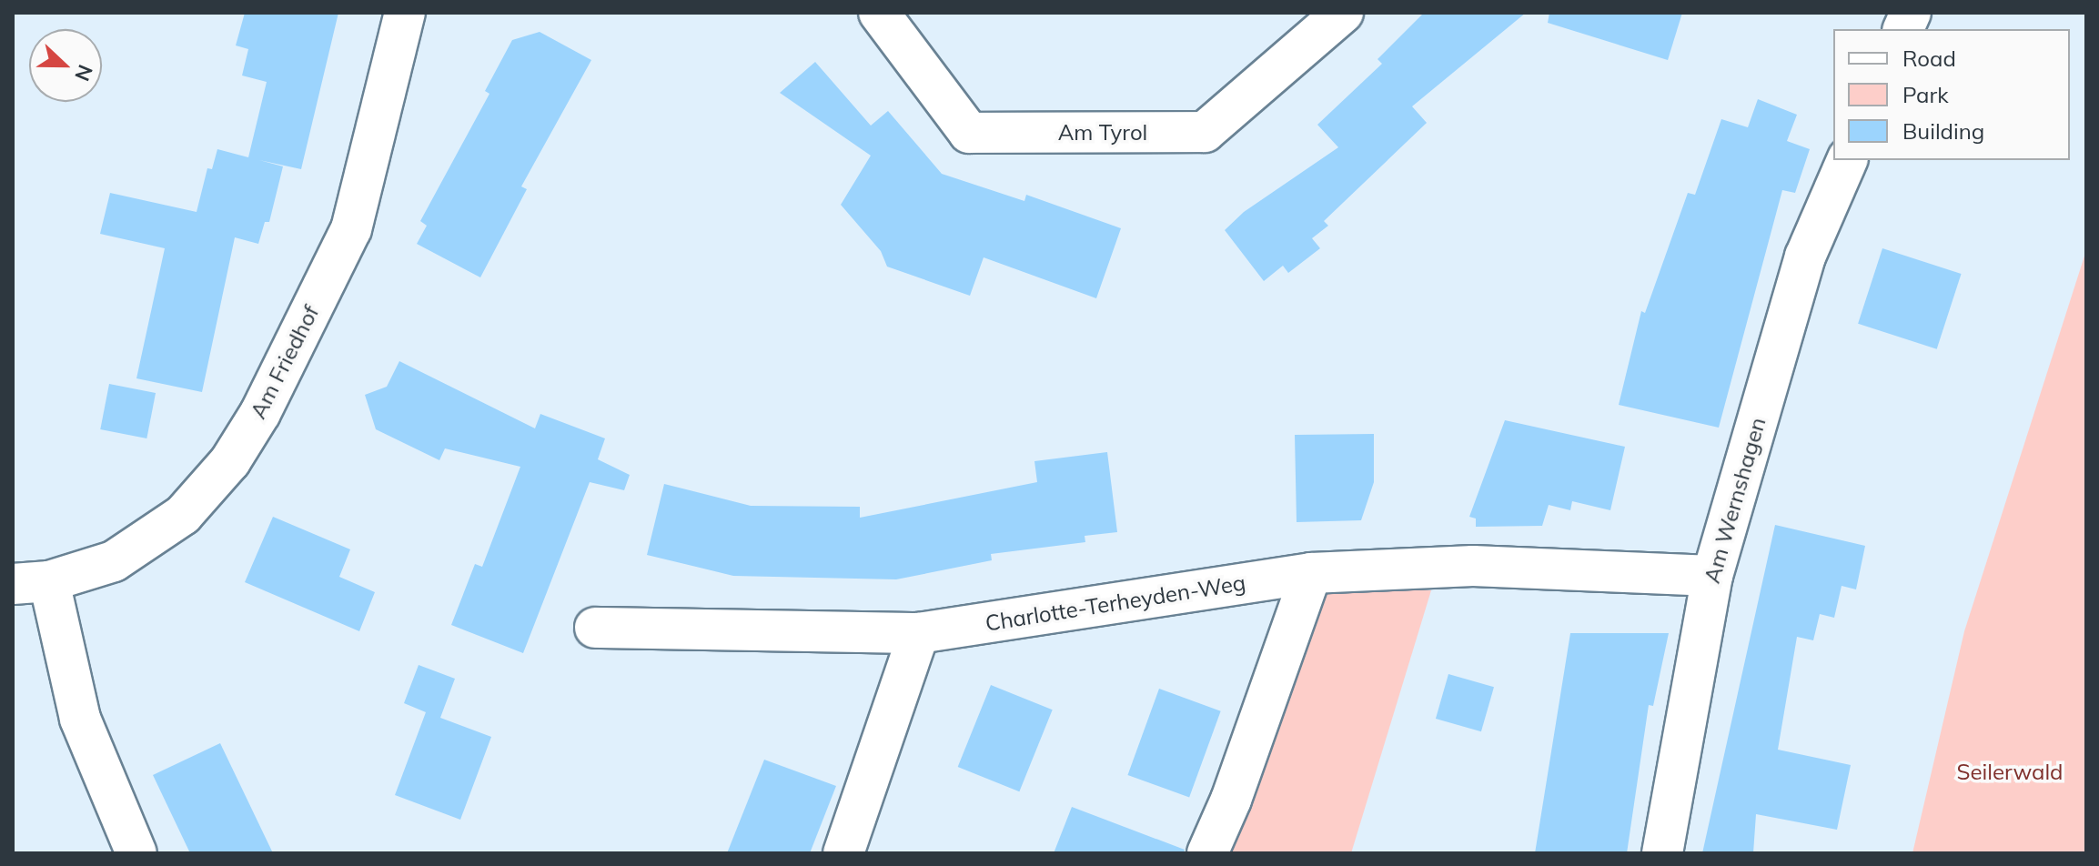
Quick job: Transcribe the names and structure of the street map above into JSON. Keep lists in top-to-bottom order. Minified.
{"streets":{"street":["Am Tyrol","Am Friedhof","Am Wernshagen","Charlotte-Terheyden-Weg"]},"crossings":[["Am Wernshagen","Charlotte-Terheyden-Weg"]],"parks":["Seilerwald"],"legend":["Road","Park","Building"],"north":"right"}
